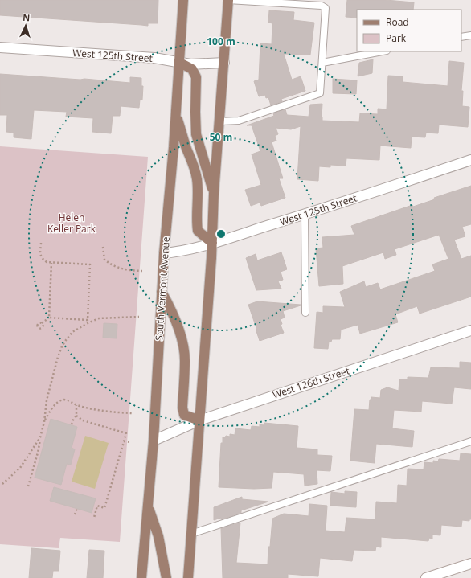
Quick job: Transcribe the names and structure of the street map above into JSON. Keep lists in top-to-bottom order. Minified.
{"streets":{"main road":["South Vermont Avenue"],"street":["West 125th Street","West 126th Street"]},"crossings":[["West 125th Street","South Vermont Avenue"],["South Vermont Avenue","West 126th Street"]],"parks":["Helen Keller Park"],"legend":["Road","Park"],"north":"top","rings":["100 m","50 m"]}
